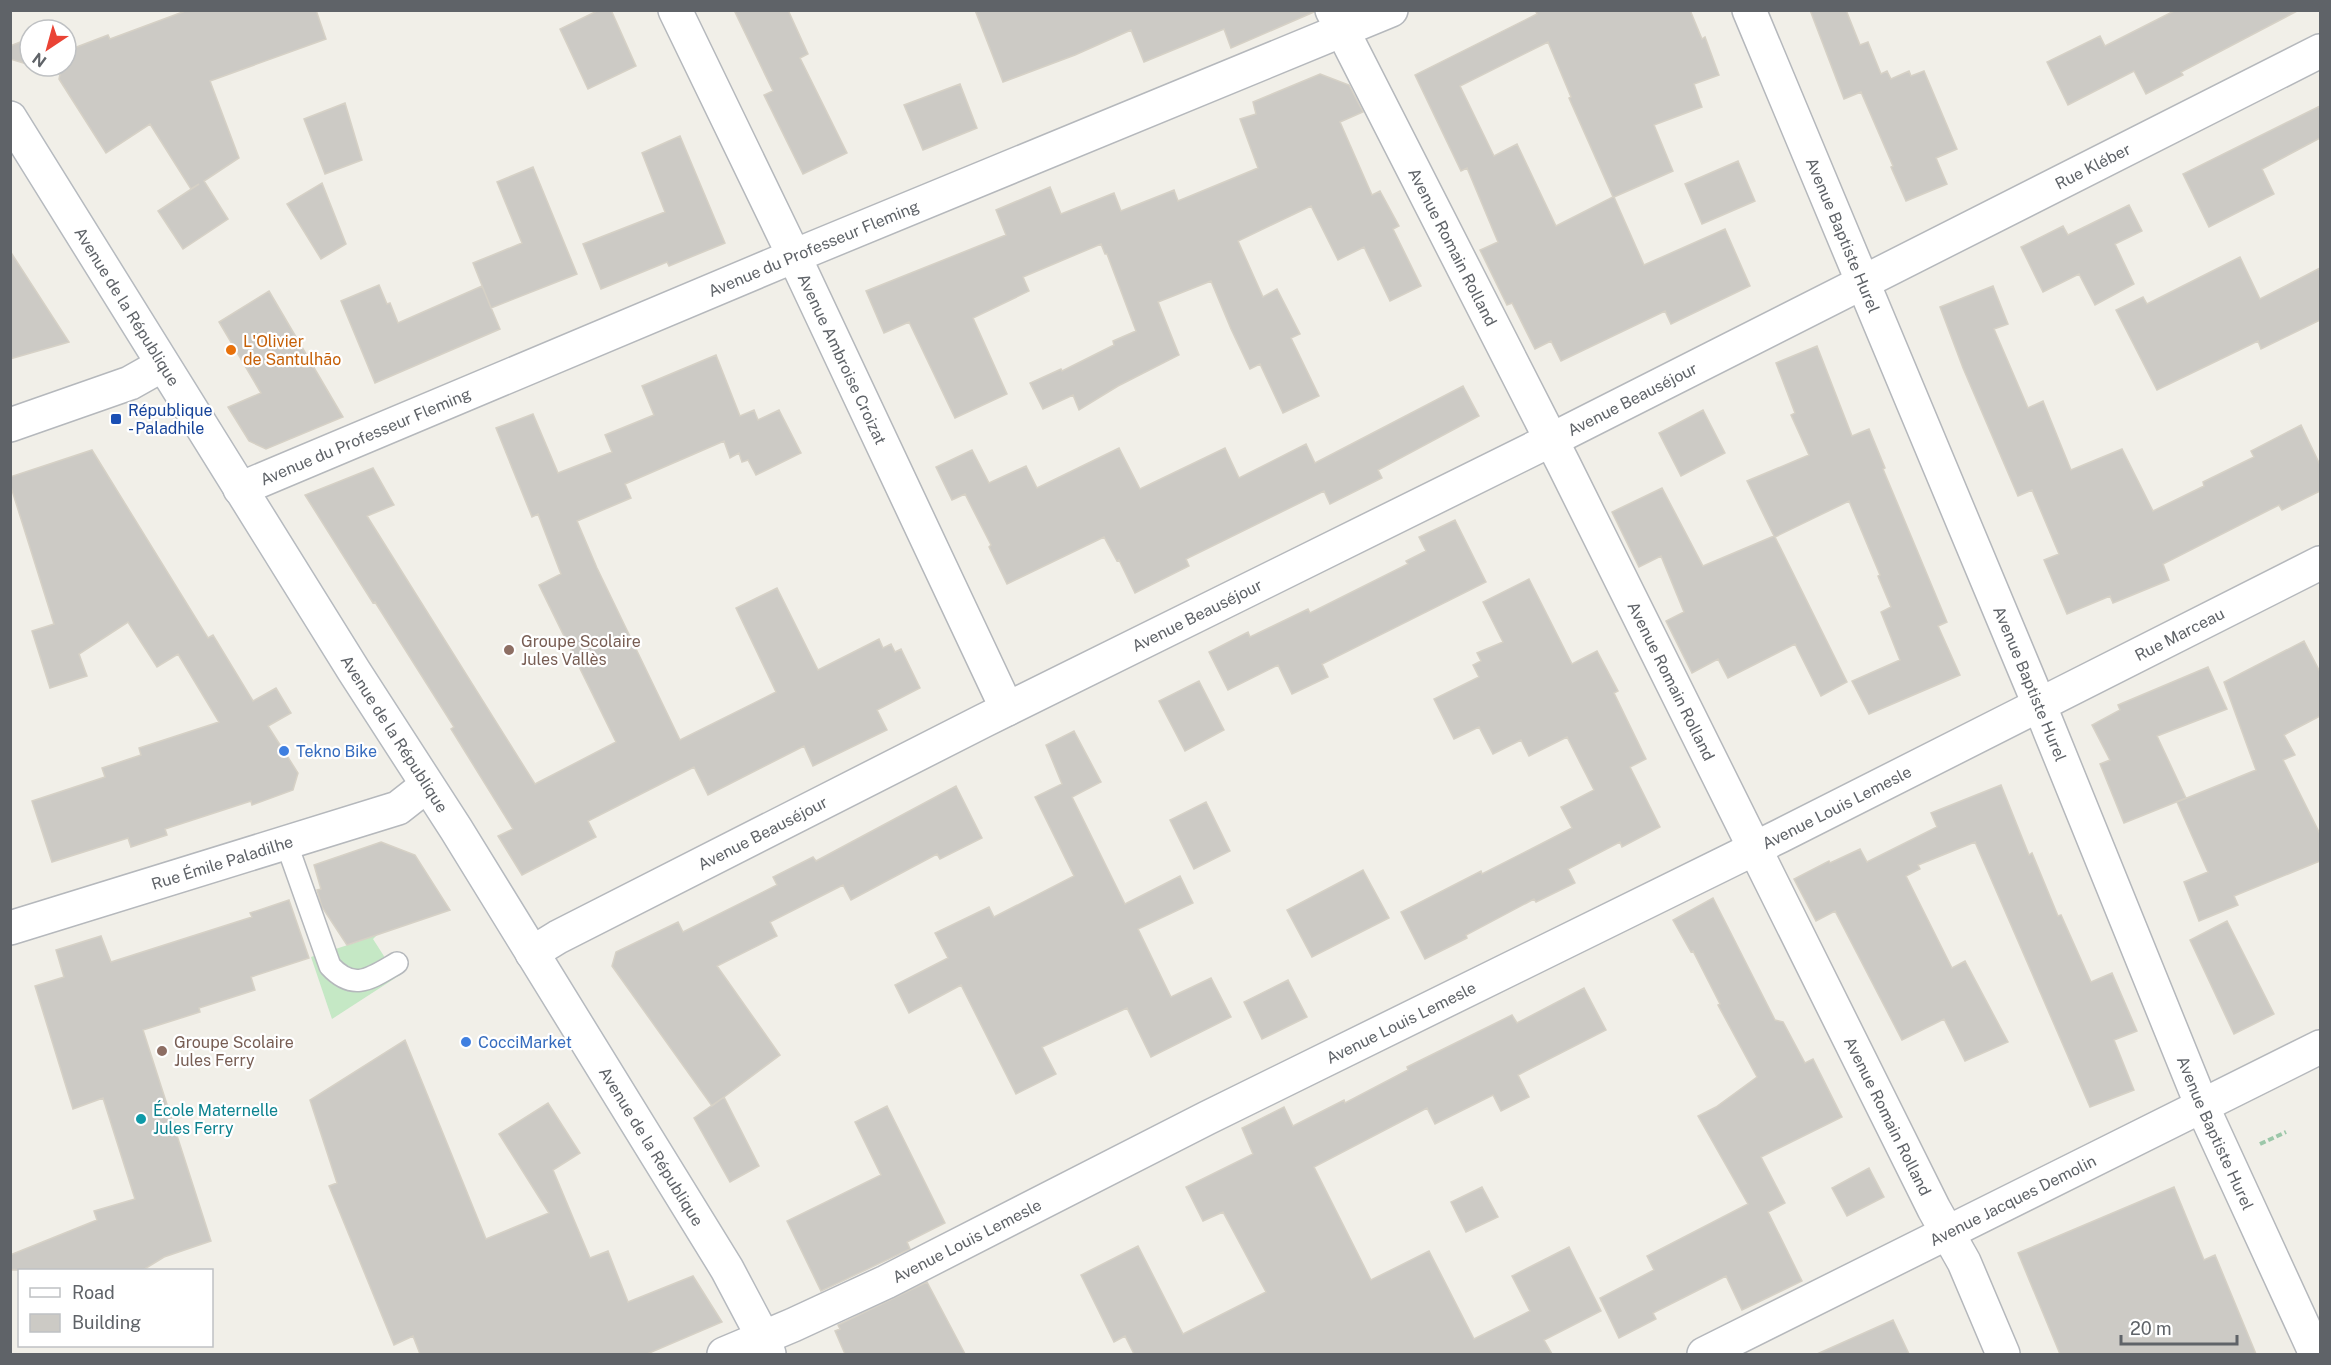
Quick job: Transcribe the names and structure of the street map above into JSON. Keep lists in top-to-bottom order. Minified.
{"streets":{"street":["Rue Kléber","Avenue Baptiste Hurel","Avenue Romain Rolland","Avenue du Professeur Fleming","Avenue de la République","Avenue Ambroise Croizat","Avenue Beauséjour","Rue Marceau","Avenue Louis Lemesle","Rue Émile Paladilhe","Avenue Jacques Demolin"]},"crossings":[["Rue Kléber","Avenue Baptiste Hurel"],["Rue Kléber","Avenue Beauséjour"],["Avenue Baptiste Hurel","Avenue Beauséjour"],["Avenue Baptiste Hurel","Rue Marceau"],["Avenue Baptiste Hurel","Avenue Louis Lemesle"],["Avenue Baptiste Hurel","Avenue Jacques Demolin"],["Avenue Romain Rolland","Avenue du Professeur Fleming"],["Avenue Romain Rolland","Avenue Beauséjour"],["Avenue Romain Rolland","Avenue Louis Lemesle"],["Avenue Romain Rolland","Avenue Jacques Demolin"],["Avenue du Professeur Fleming","Avenue de la République"],["Avenue du Professeur Fleming","Avenue Ambroise Croizat"],["Avenue de la République","Avenue Beauséjour"],["Avenue de la République","Avenue Louis Lemesle"],["Avenue de la République","Rue Émile Paladilhe"],["Avenue Ambroise Croizat","Avenue Beauséjour"],["Rue Marceau","Avenue Louis Lemesle"]],"places":{"other":["L'Olivier de Santulhão","Groupe Scolaire Jules Vallès","Tekno Bike","CocciMarket","Groupe Scolaire Jules Ferry","École Maternelle Jules Ferry"],"transit":["République - Paladhile"]},"legend":["Road","Building"],"scale_bar":"20 m","north":"bottom left"}
